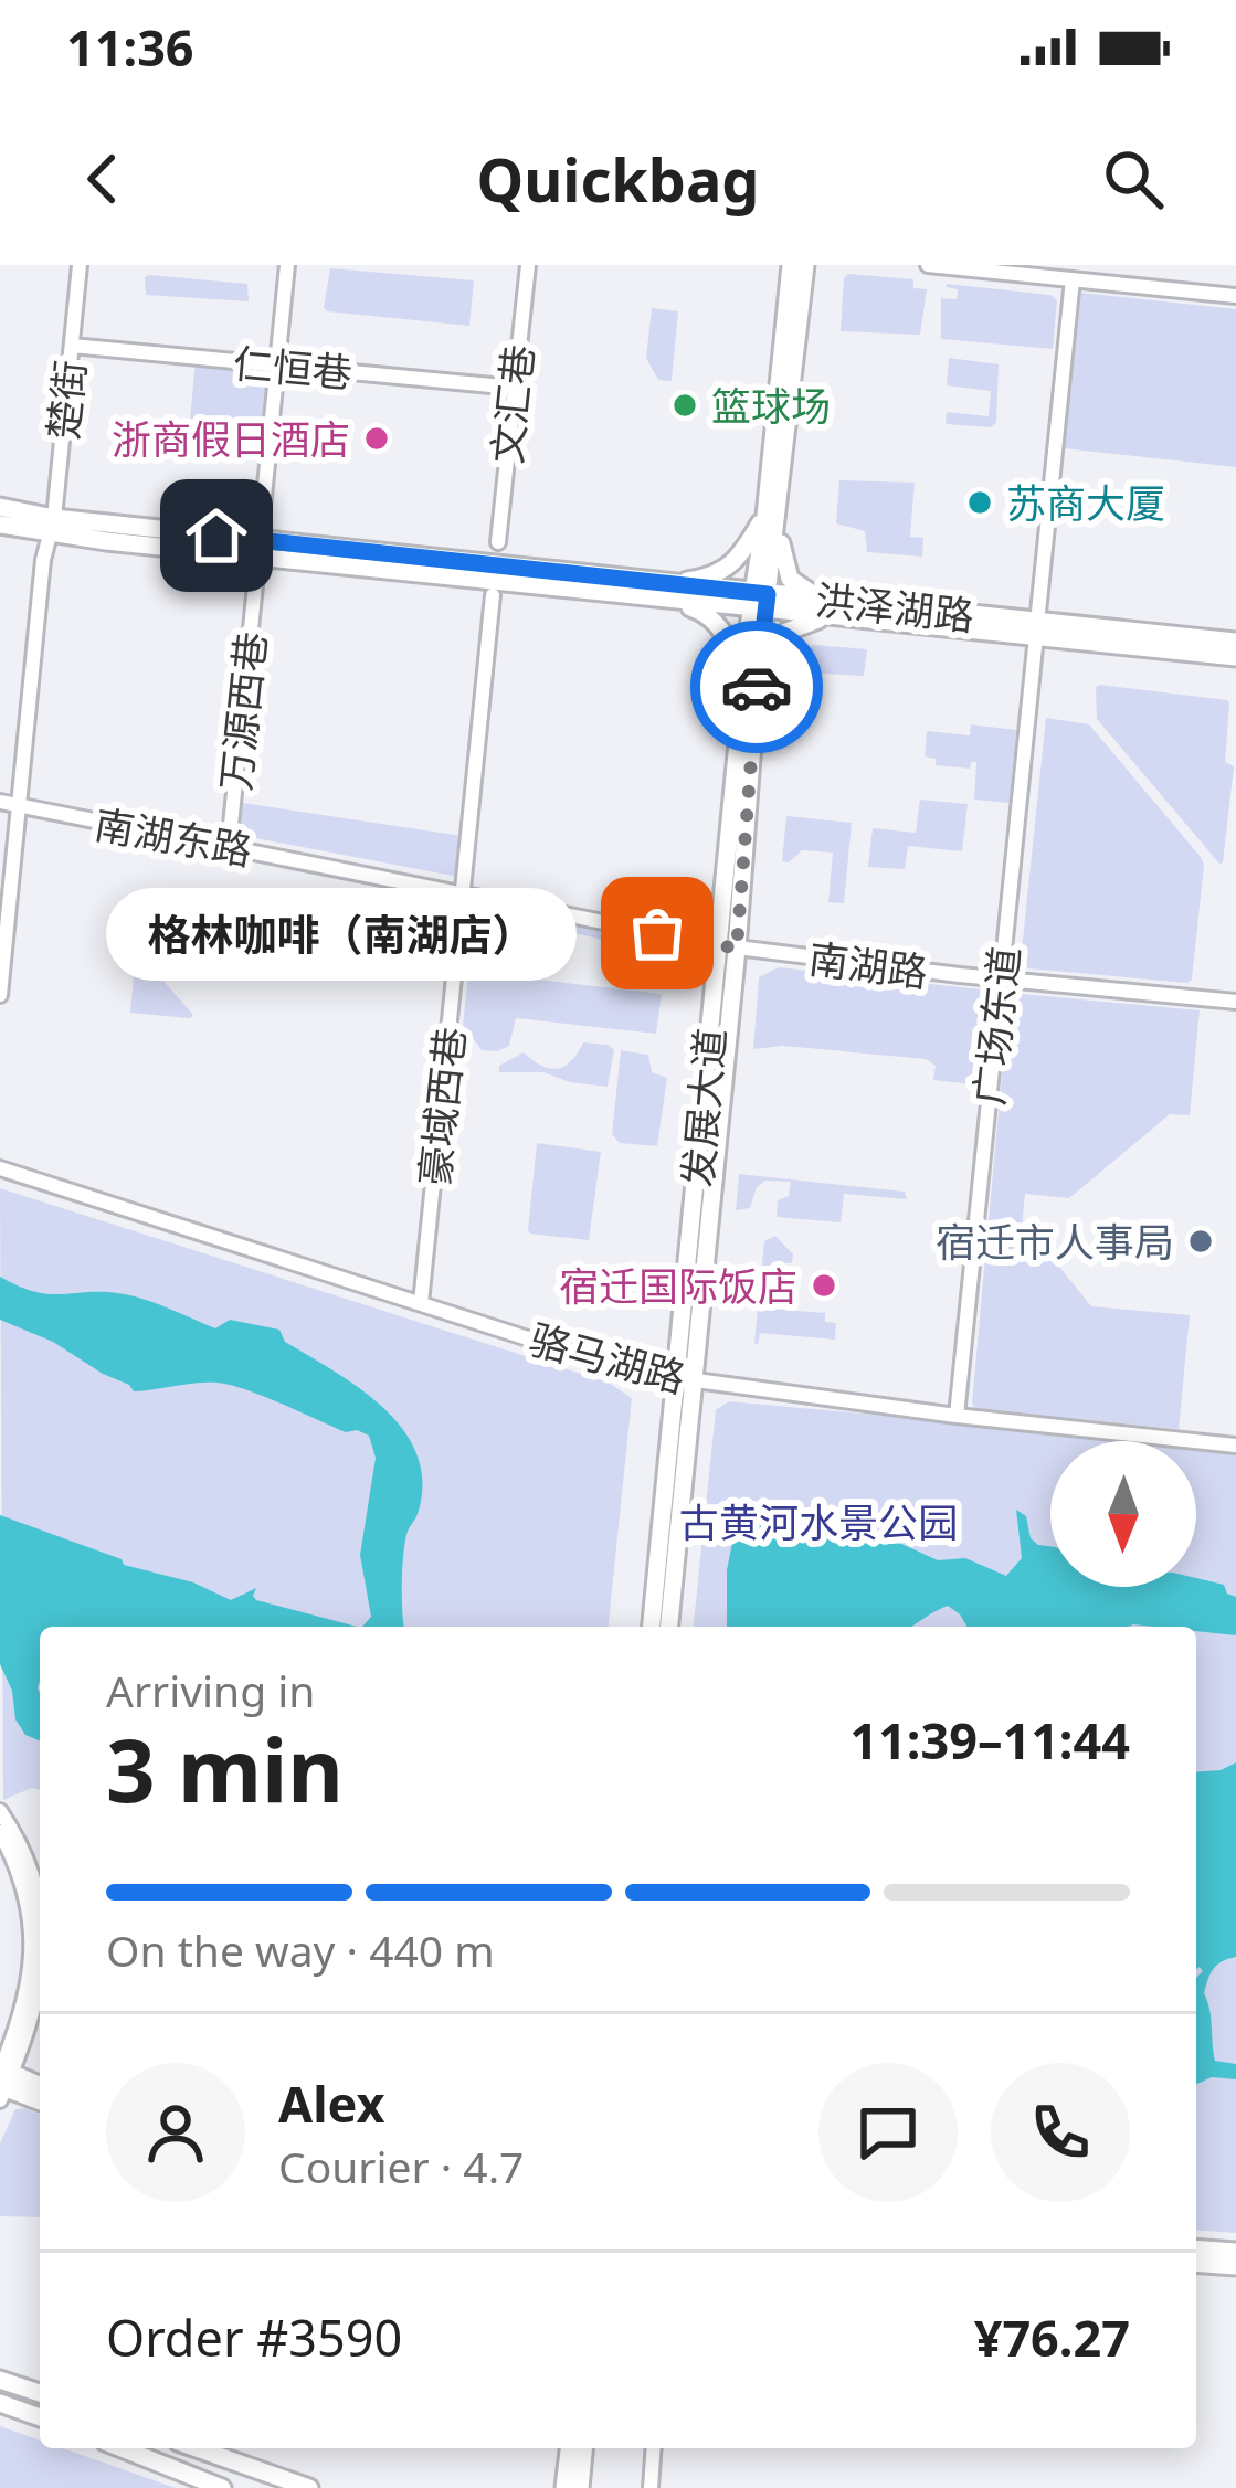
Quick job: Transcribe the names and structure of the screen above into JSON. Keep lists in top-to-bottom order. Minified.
{"streets":{"main road":["洪泽湖路","发展大道"],"street":["仁恒巷","楚街","文汇巷","万源西巷","南湖东路","南湖路","广场东道","豪域西巷","骆马湖路"]},"crossings":[["仁恒巷","楚街"],["仁恒巷","文汇巷"],["楚街","洪泽湖路"],["楚街","南湖东路"],["洪泽湖路","广场东道"],["洪泽湖路","发展大道"],["万源西巷","南湖东路"],["南湖东路","南湖路"],["南湖东路","豪域西巷"],["南湖东路","发展大道"],["南湖路","广场东道"],["南湖路","发展大道"],["广场东道","骆马湖路"],["豪域西巷","骆马湖路"],["发展大道","骆马湖路"]],"parks":["古黄河水景公园"],"places":["篮球场","浙商假日酒店","苏商大厦","格林咖啡（南湖店）","宿迁市人事局","宿迁国际饭店"],"north":"bottom","page":{"status":"11:36","header":"Quickbag","bubble":"格林咖啡（南湖店）","heading":["3 min","Arriving in","11:39–11:44"],"panel":["Alex","Courier · 4.7","Order #3590","¥76.27"],"bar":"On the way · 440 m"}}
